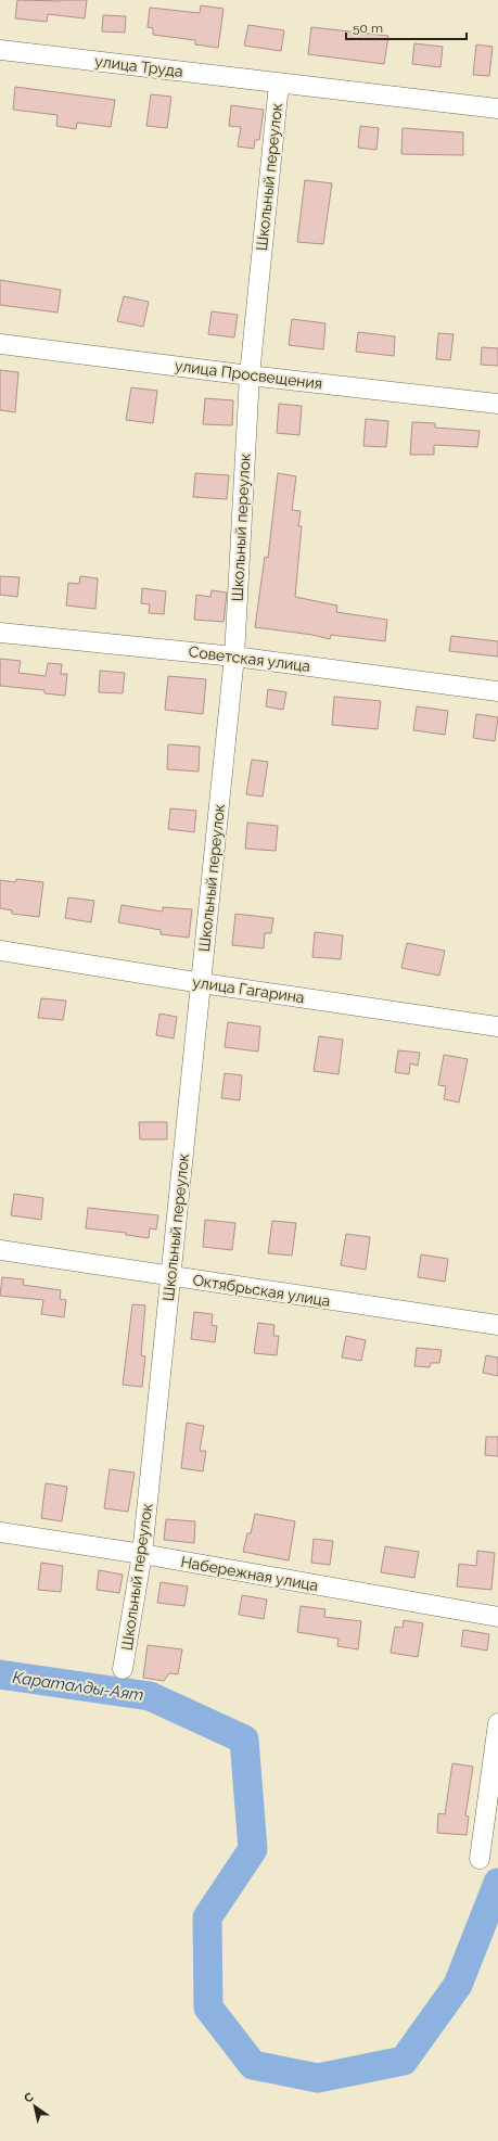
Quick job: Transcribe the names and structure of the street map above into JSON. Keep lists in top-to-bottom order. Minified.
{"streets":{"street":["улица Труда","Школьный переулок","улица Просвещения","Советская улица","улица Гагарина","Октябрьская улица","Набережная улица"]},"crossings":[["улица Труда","Школьный переулок"],["Школьный переулок","улица Просвещения"],["Школьный переулок","Советская улица"],["Школьный переулок","улица Гагарина"],["Школьный переулок","Октябрьская улица"],["Школьный переулок","Набережная улица"]],"water":["Караталды-Аят"],"scale_bar":"50 m","north":"top left"}
